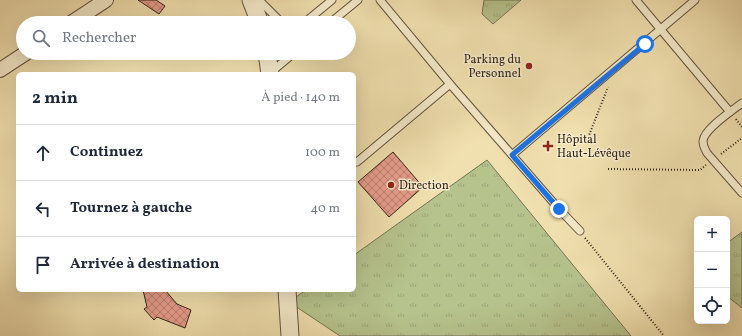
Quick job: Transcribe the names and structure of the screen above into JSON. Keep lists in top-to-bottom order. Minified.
{"places":{"other":["Parking du Personnel","Direction"],"health":["Hôpital Haut-Lévêque"]},"page":{"search":"Rechercher","heading":["2 min","À pied · 140 m"],"list":[["Continuez","100 m"],["Tournez à gauche","40 m"],"Arrivée à destination"],"map_buttons":["+","−"]}}
